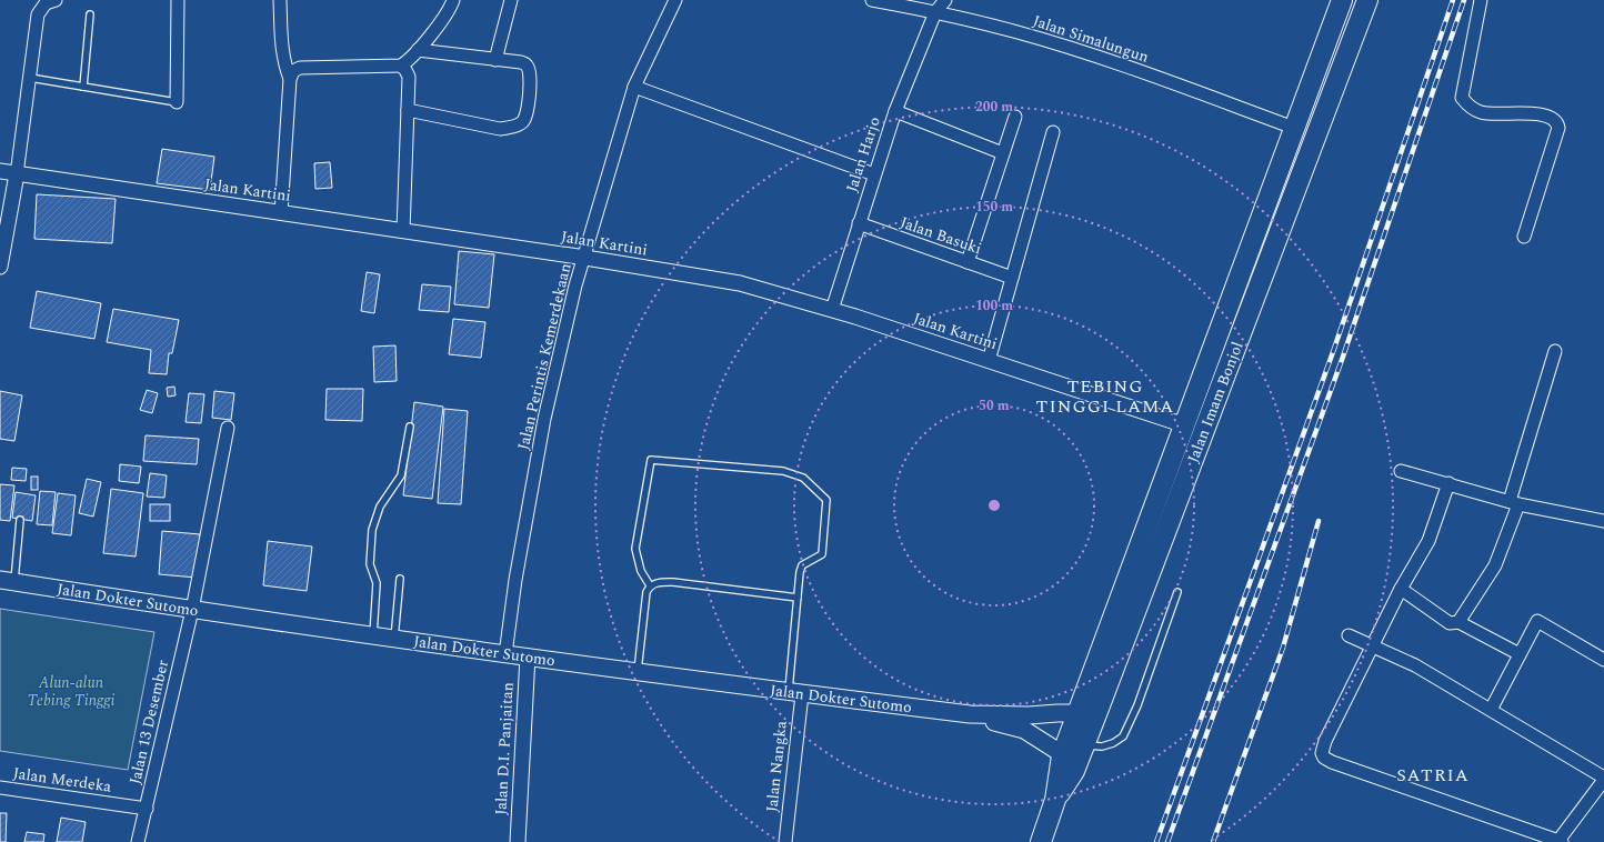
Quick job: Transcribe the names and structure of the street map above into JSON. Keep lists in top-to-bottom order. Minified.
{"streets":{"highway":["Jalan Imam Bonjol"],"main road":["Jalan Dokter Sutomo"],"street":["Jalan Simalungun","Jalan Harjo","Jalan Kartini","Jalan Basuki","Jalan Perintis Kemerdekaan","Jalan 13 Desember","Jalan D.I. Panjaitan","Jalan Nangka","Jalan Merdeka"]},"crossings":[["Jalan Simalungun","Jalan Harjo"],["Jalan Simalungun","Jalan Imam Bonjol"],["Jalan Harjo","Jalan Kartini"],["Jalan Harjo","Jalan Basuki"],["Jalan Kartini","Jalan Perintis Kemerdekaan"],["Jalan Kartini","Jalan Imam Bonjol"],["Jalan Perintis Kemerdekaan","Jalan Dokter Sutomo"],["Jalan Imam Bonjol","Jalan Dokter Sutomo"],["Jalan Dokter Sutomo","Jalan 13 Desember"],["Jalan Dokter Sutomo","Jalan D.I. Panjaitan"],["Jalan Dokter Sutomo","Jalan Nangka"],["Jalan 13 Desember","Jalan Merdeka"]],"districts":["TEBING TINGGI LAMA","SATRIA"],"parks":["Alun-alun Tebing Tinggi"],"rings":["200 m","150 m","100 m","50 m"]}
